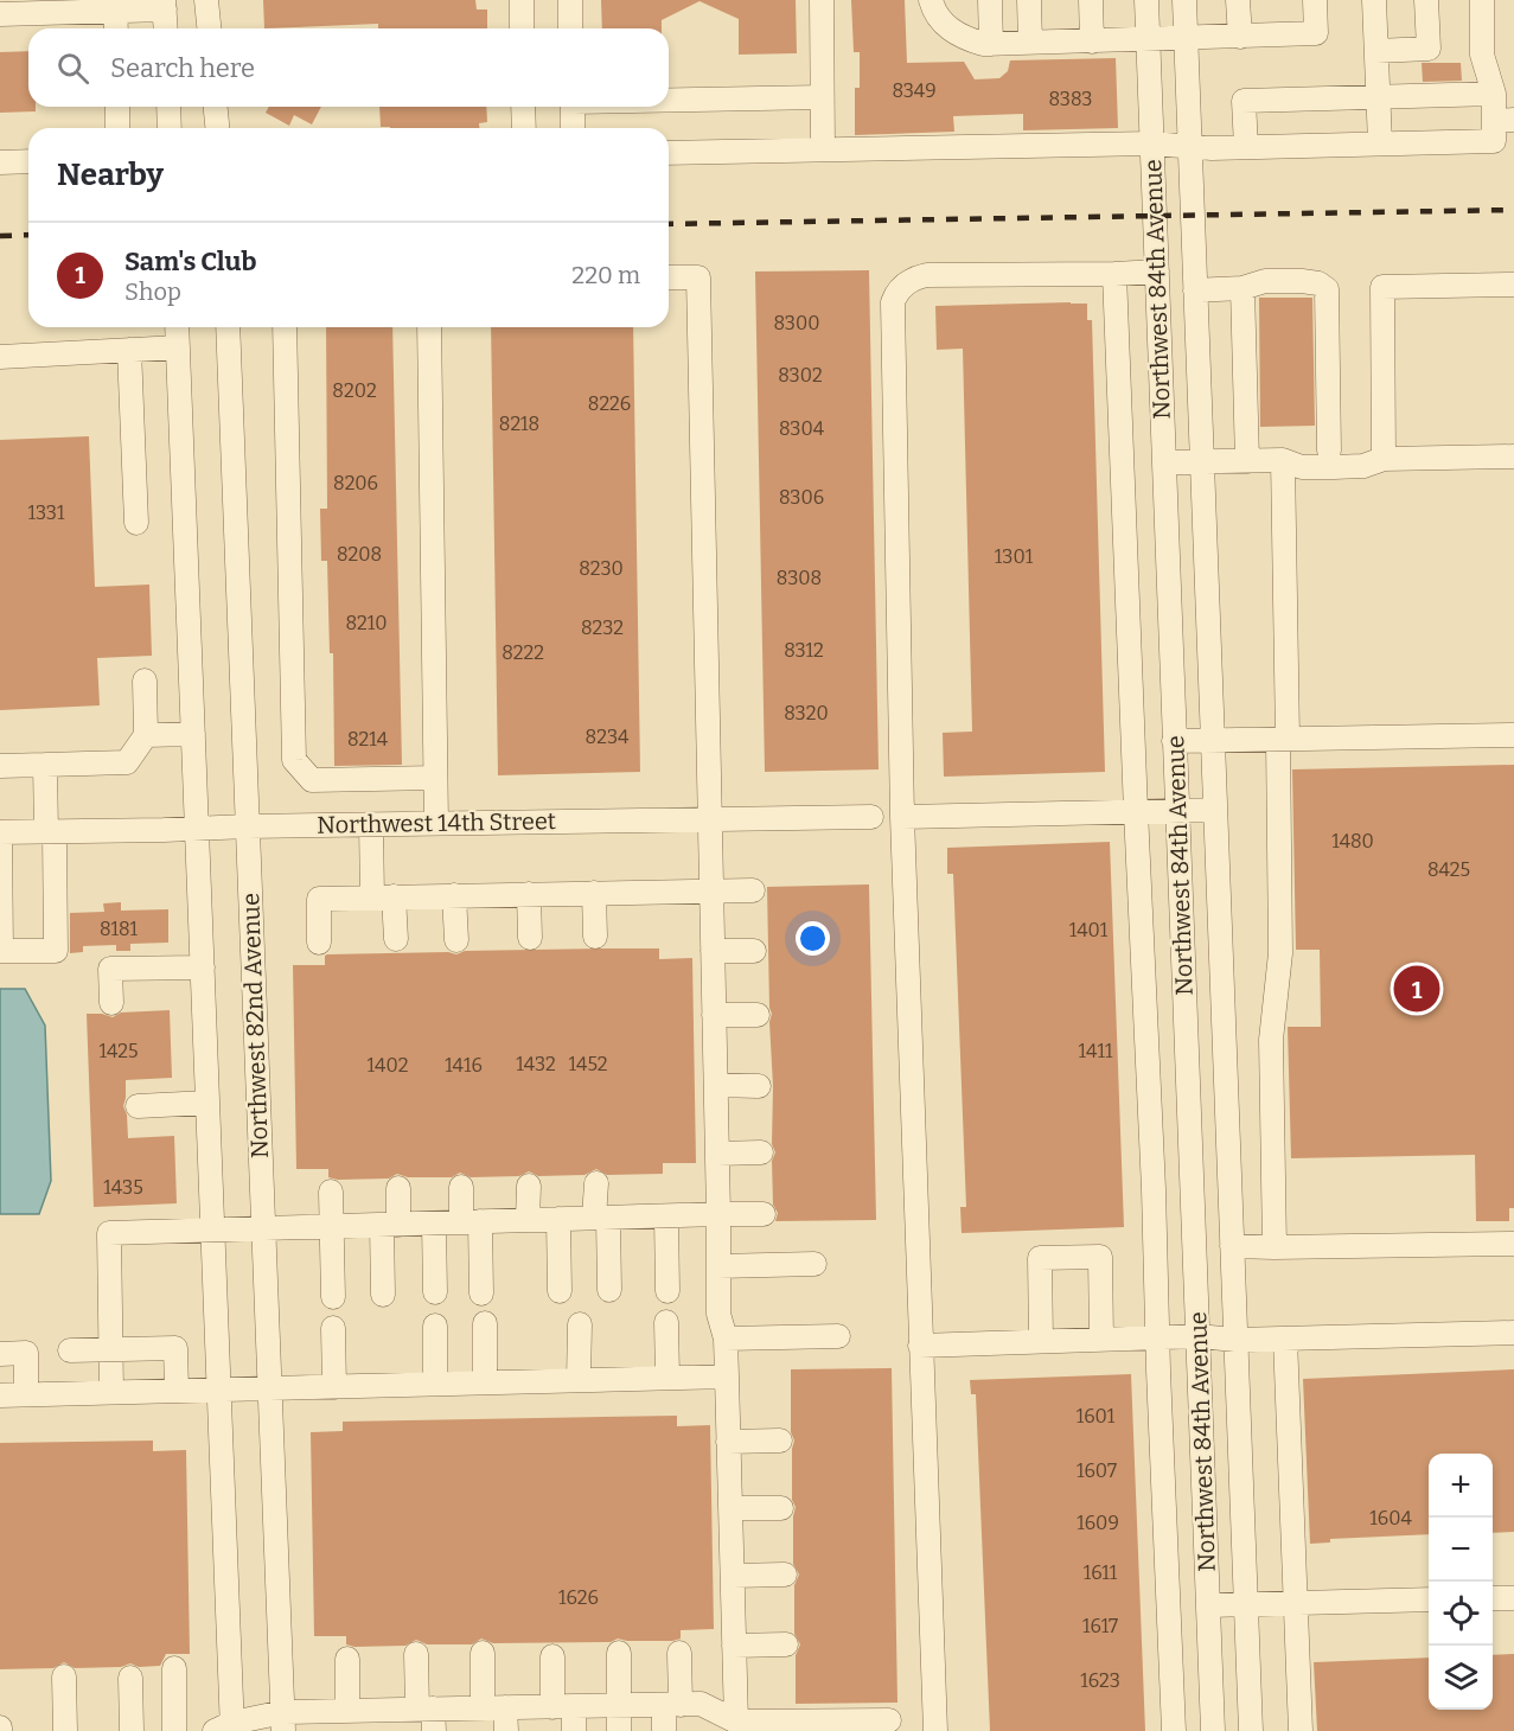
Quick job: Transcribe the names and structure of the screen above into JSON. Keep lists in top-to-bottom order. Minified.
{"streets":{"street":["Northwest 84th Avenue","Northwest 14th Street","Northwest 82nd Avenue"]},"crossings":[["Northwest 14th Street","Northwest 82nd Avenue"]],"house_numbers":["8349","8383","8300","8302","8202","8226","8218","8304","8206","8306","1331","8208","1301","8230","8308","8210","8232","8312","8222","8320","8234","8214","1480","8425","8181","1401","1425","1411","1432","1452","1402","1416","1435","1601","1607","1604","1609","1611","1626","1617","1623"],"page":{"search":"Search here","heading":"Nearby","list":[{"mark":"1","name":"Sam's Club","note":"Shop","value":"220 m"}],"pins":"1","map_buttons":["+","−"]}}
